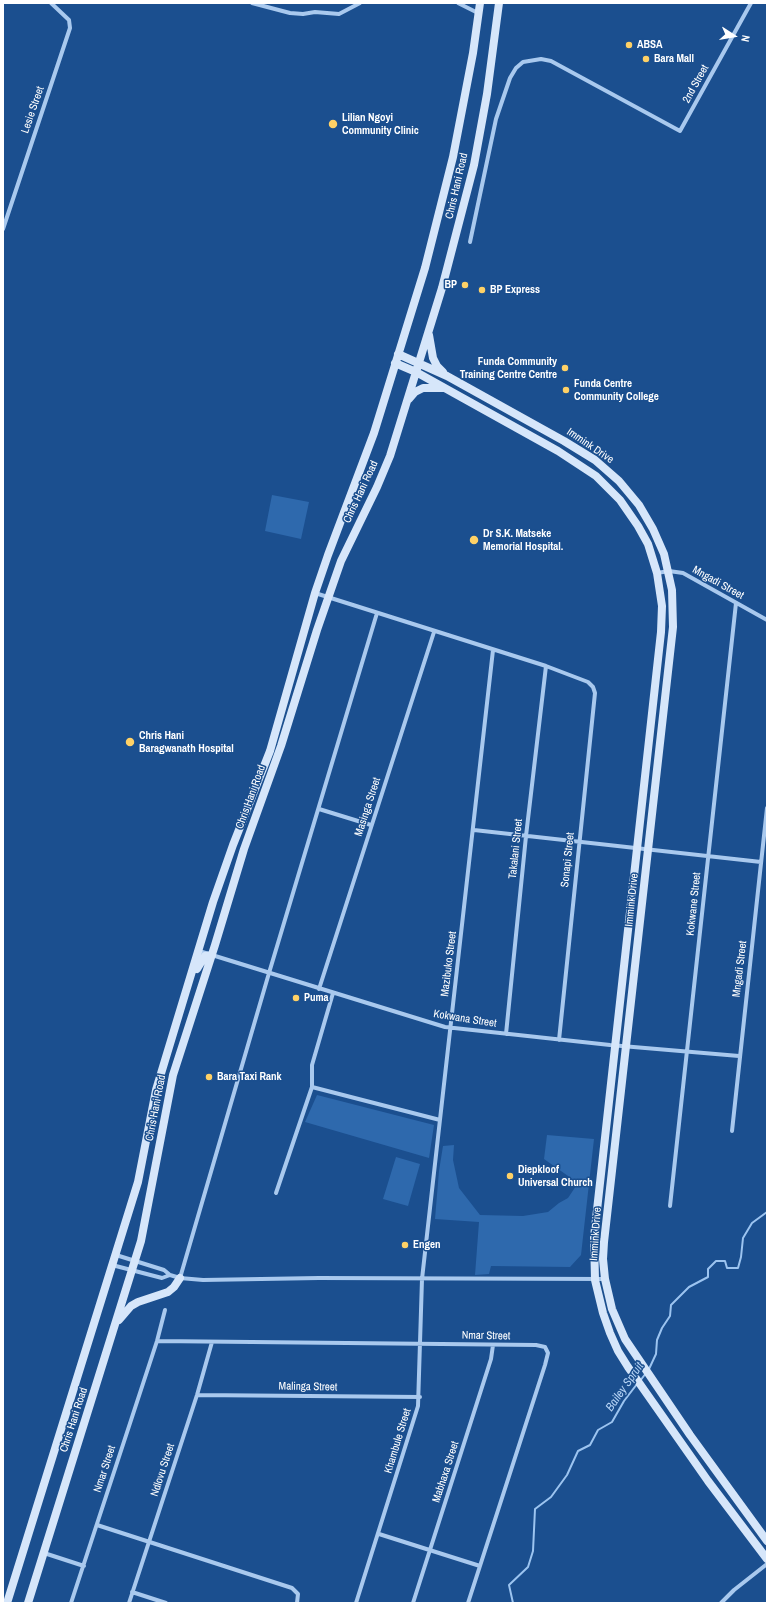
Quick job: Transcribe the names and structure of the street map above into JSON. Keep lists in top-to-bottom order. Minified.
{"streets":{"main road":["Chris Hani Road","Immink Drive"],"street":["2nd Street","Lesie Street","Mngadi Street","Masinga Street","Takalani Street","Sonapi Street","Kokwane Street","Mazibuko Street","Kokwana Street","Nmar Street","Malinga Street","Khambule Street","Ndlovu Street","Mabhaxa Street"]},"crossings":[["Chris Hani Road","Immink Drive"],["Chris Hani Road","Kokwana Street"],["Immink Drive","Mngadi Street"],["Immink Drive","Kokwana Street"],["Mngadi Street","Kokwane Street"],["Mngadi Street","Kokwana Street"],["Masinga Street","Kokwana Street"],["Takalani Street","Sonapi Street"],["Takalani Street","Kokwana Street"],["Sonapi Street","Kokwana Street"],["Kokwane Street","Kokwana Street"],["Mazibuko Street","Kokwana Street"],["Mazibuko Street","Khambule Street"],["Nmar Street","Khambule Street"],["Nmar Street","Ndlovu Street"],["Nmar Street","Mabhaxa Street"],["Malinga Street","Khambule Street"],["Malinga Street","Ndlovu Street"]],"water":["Bailey Spruit"],"places":["ABSA","Bara Mall","Lilian Ngoyi Community Clinic","BP","BP Express","Funda Community Training Centre Centre","Funda Centre Community College","Dr S.K. Matseke Memorial Hospital.","Chris Hani Baragwanath Hospital","Puma","Bara Taxi Rank","Diepkloof Universal Church","Engen"],"north":"right"}
